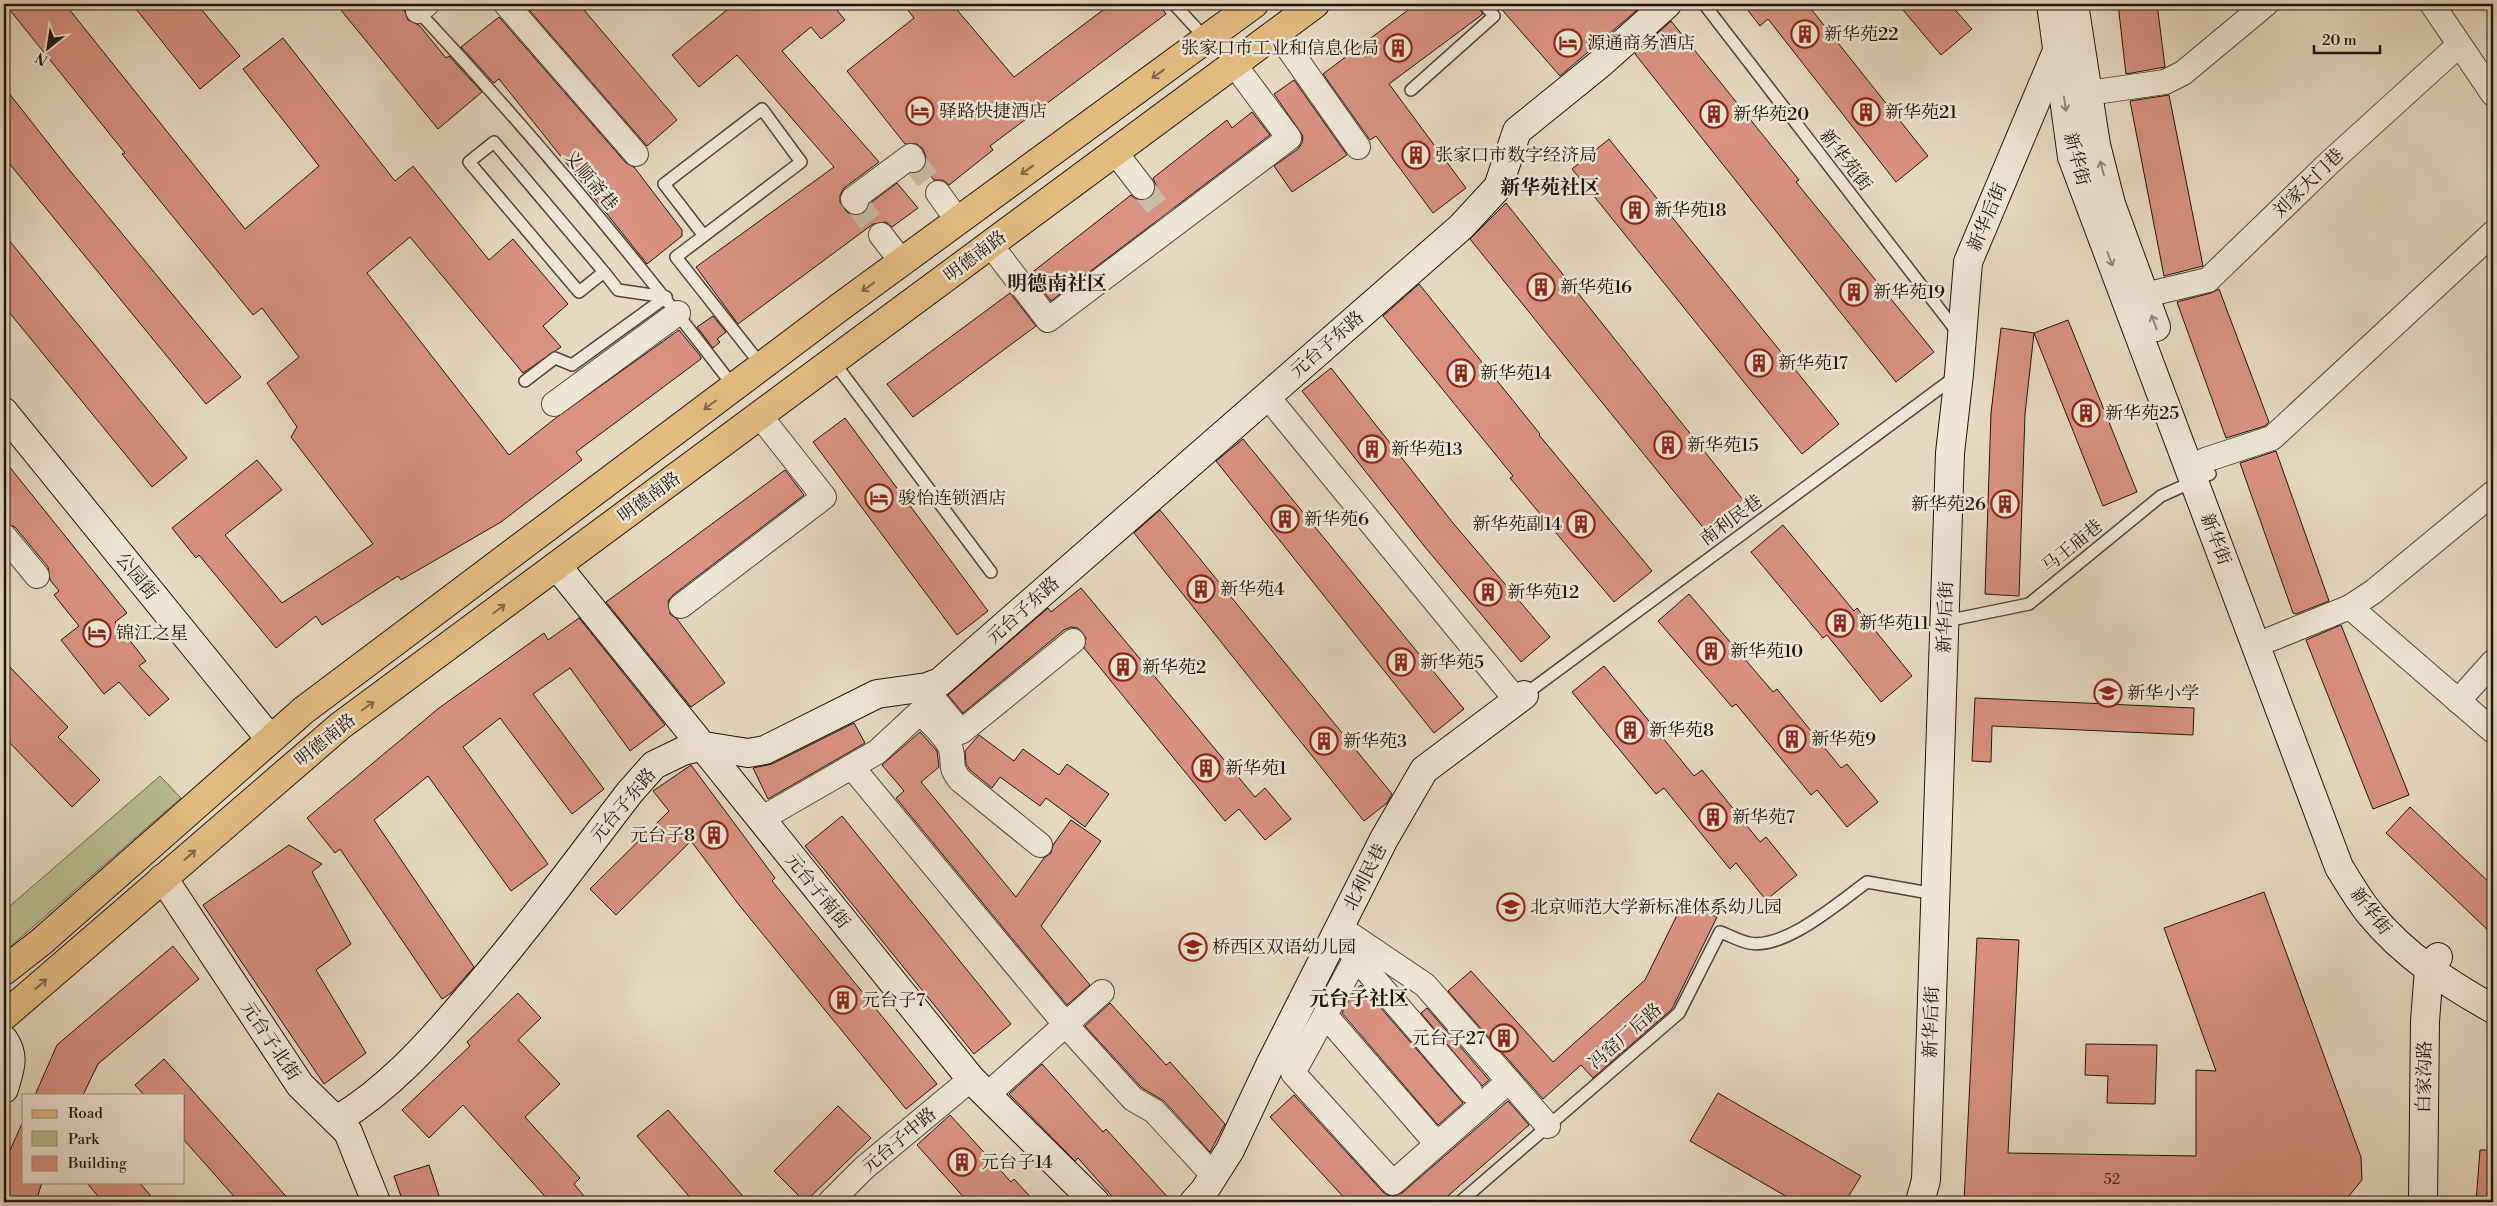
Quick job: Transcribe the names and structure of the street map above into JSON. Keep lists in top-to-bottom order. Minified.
{"streets":{"main road":["明德南路"],"street":["新华街","刘家大门巷","新华后街","元台子东路","公园街","北利民巷","元台子南街","元台子北街","白家沟路","元台子中路"],"lane":["新华苑街","义顺斋巷","南利民巷","马王庙巷","冯窑厂后路"]},"crossings":[["新华街","刘家大门巷"],["新华街","新华后街"],["新华街","马王庙巷"],["新华街","白家沟路"],["新华苑街","新华后街"],["义顺斋巷","明德南路"],["新华后街","南利民巷"],["新华后街","马王庙巷"],["新华后街","冯窑厂后路"],["明德南路","公园街"],["明德南路","元台子南街"],["明德南路","元台子北街"],["元台子东路","元台子南街"],["元台子东路","元台子北街"],["南利民巷","北利民巷"],["元台子南街","元台子中路"]],"districts":["新华苑社区","明德南社区","元台子社区"],"places":{"building":["新华苑22","张家口市工业和信息化局","新华苑21","新华苑20","张家口市数字经济局","新华苑18","新华苑16","新华苑19","新华苑17","新华苑14","新华苑25","新华苑15","新华苑13","新华苑26","新华苑6","新华苑副14","新华苑4","新华苑12","新华苑11","新华苑10","新华苑5","新华苑2","新华苑8","新华苑9","新华苑3","新华苑1","新华苑7","元台子8","元台子7","元台子27","元台子14"],"hotel":["源通商务酒店","驿路快捷酒店","骏怡连锁酒店","锦江之星"],"school or university":["新华小学","北京师范大学新标准体系幼儿园","桥西区双语幼儿园"]},"house_numbers":["52"],"legend":["Road","Park","Building"],"scale_bar":"20 m","north":"bottom left"}
